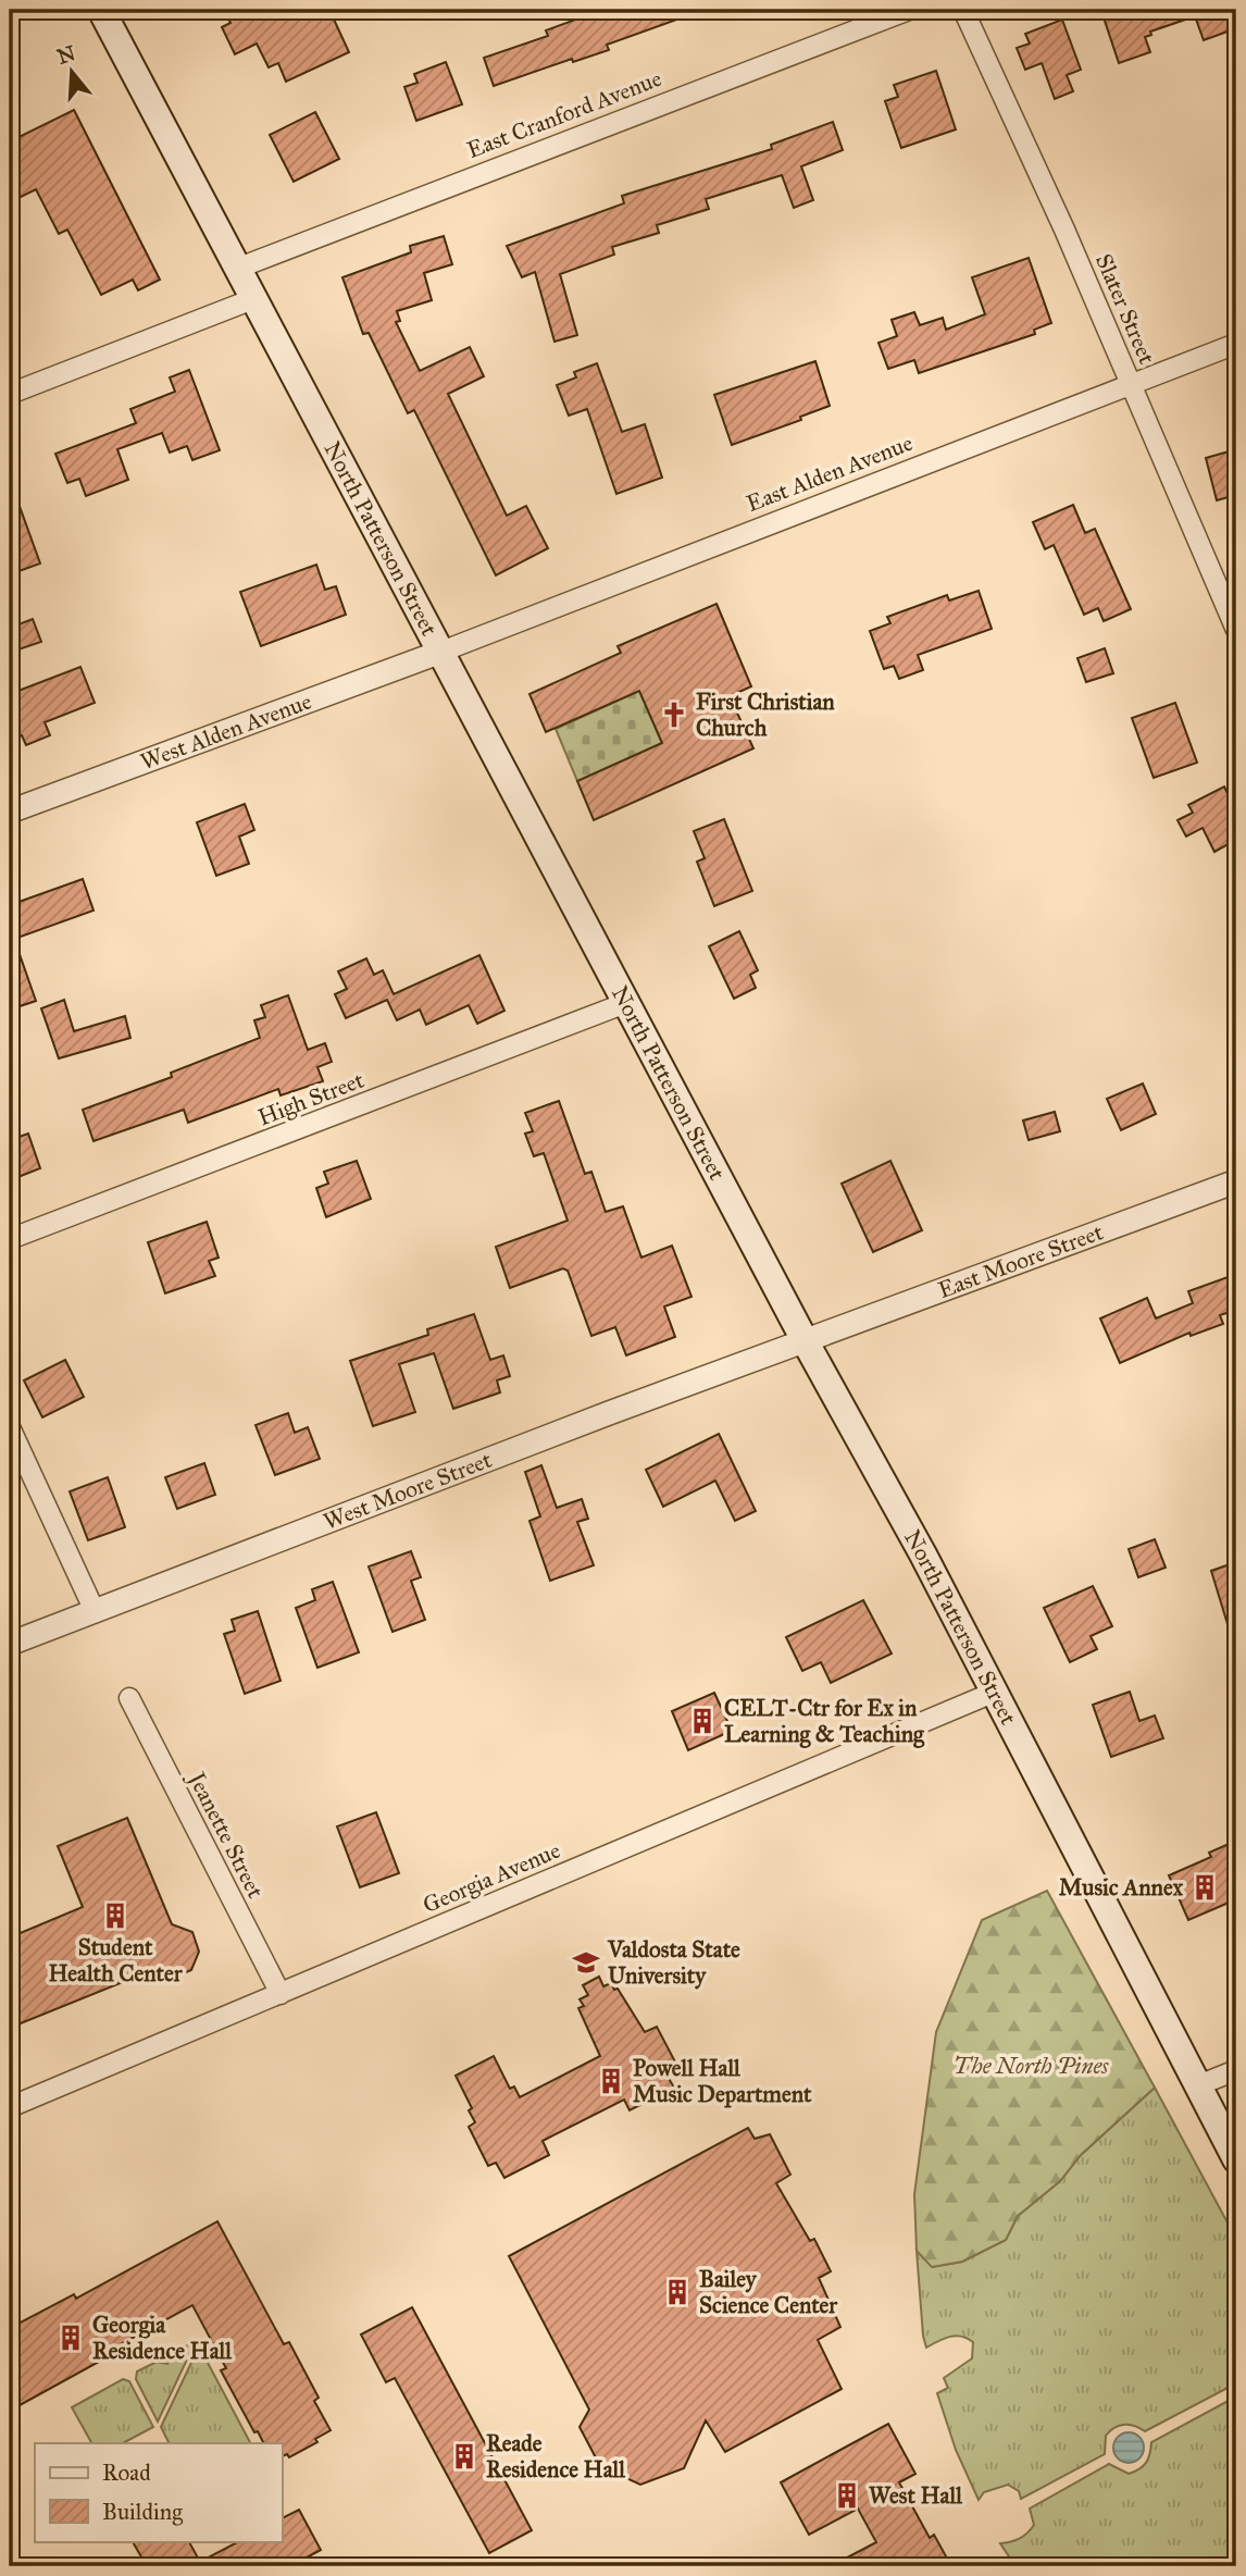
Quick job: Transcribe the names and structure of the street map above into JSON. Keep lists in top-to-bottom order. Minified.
{"streets":{"main road":["North Patterson Street"],"street":["East Cranford Avenue","Slater Street","East Alden Avenue","West Alden Avenue","High Street","East Moore Street","West Moore Street","Jeanette Street","Georgia Avenue"]},"crossings":[["East Cranford Avenue","North Patterson Street"],["Slater Street","East Alden Avenue"],["East Alden Avenue","North Patterson Street"],["East Alden Avenue","West Alden Avenue"],["North Patterson Street","West Alden Avenue"],["North Patterson Street","High Street"],["North Patterson Street","East Moore Street"],["North Patterson Street","West Moore Street"],["North Patterson Street","Georgia Avenue"],["East Moore Street","West Moore Street"],["Jeanette Street","Georgia Avenue"]],"parks":["The North Pines"],"places":{"church":["First Christian Church"],"building":["CELT-Ctr for Ex in Learning & Teaching","Music Annex","Student Health Center","Powell Hall Music Department","Bailey Science Center","Georgia Residence Hall","Reade Residence Hall","West Hall"],"school or university":["Valdosta State University"]},"legend":["Road","Building"],"north":"top"}
